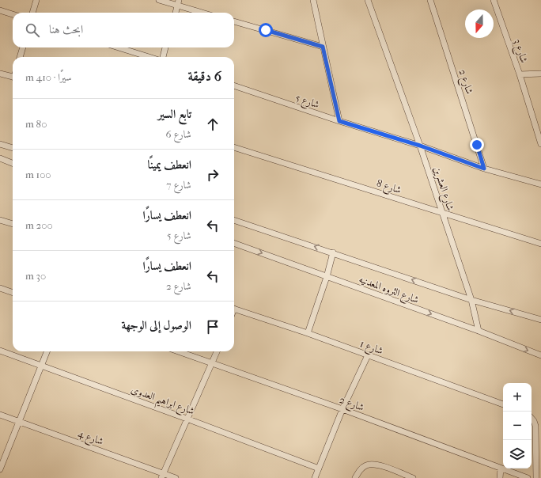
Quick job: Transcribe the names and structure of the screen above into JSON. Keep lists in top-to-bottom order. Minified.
{"streets":{"street":["شارع 3","شارع 2","شارع 5","شارع 8","شارع العشرين","شارع الثروه المعدنيه","شارع 1","شارع ابراهيم العدوى","شارع 4"]},"crossings":[["شارع 2","شارع 5"],["شارع 5","شارع العشرين"],["شارع 8","شارع العشرين"],["شارع العشرين","شارع الثروه المعدنيه"]],"north":"bottom","page":{"search":"ابحث هنا","heading":["6 دقيقة","سيرًا · 410 m"],"list":[["تابع السير","شارع 6","80 m"],["انعطف يمينًا","شارع 7","100 m"],["انعطف يسارًا","شارع 5","200 m"],["انعطف يسارًا","شارع 2","30 m"],"الوصول إلى الوجهة"],"map_buttons":["+","−"]}}
